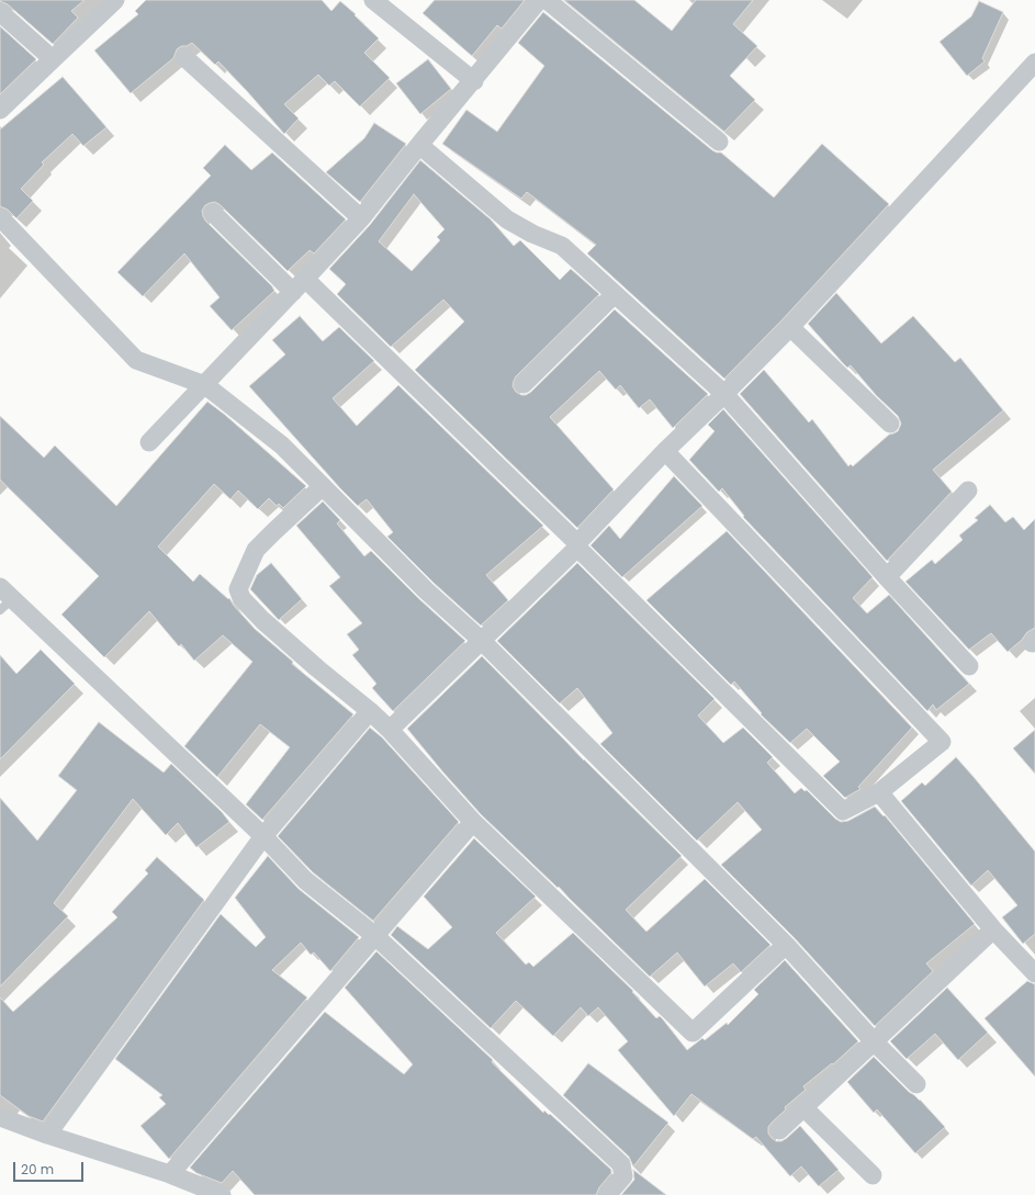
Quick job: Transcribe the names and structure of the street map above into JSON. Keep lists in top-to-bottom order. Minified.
{"scale_bar":"20 m"}
